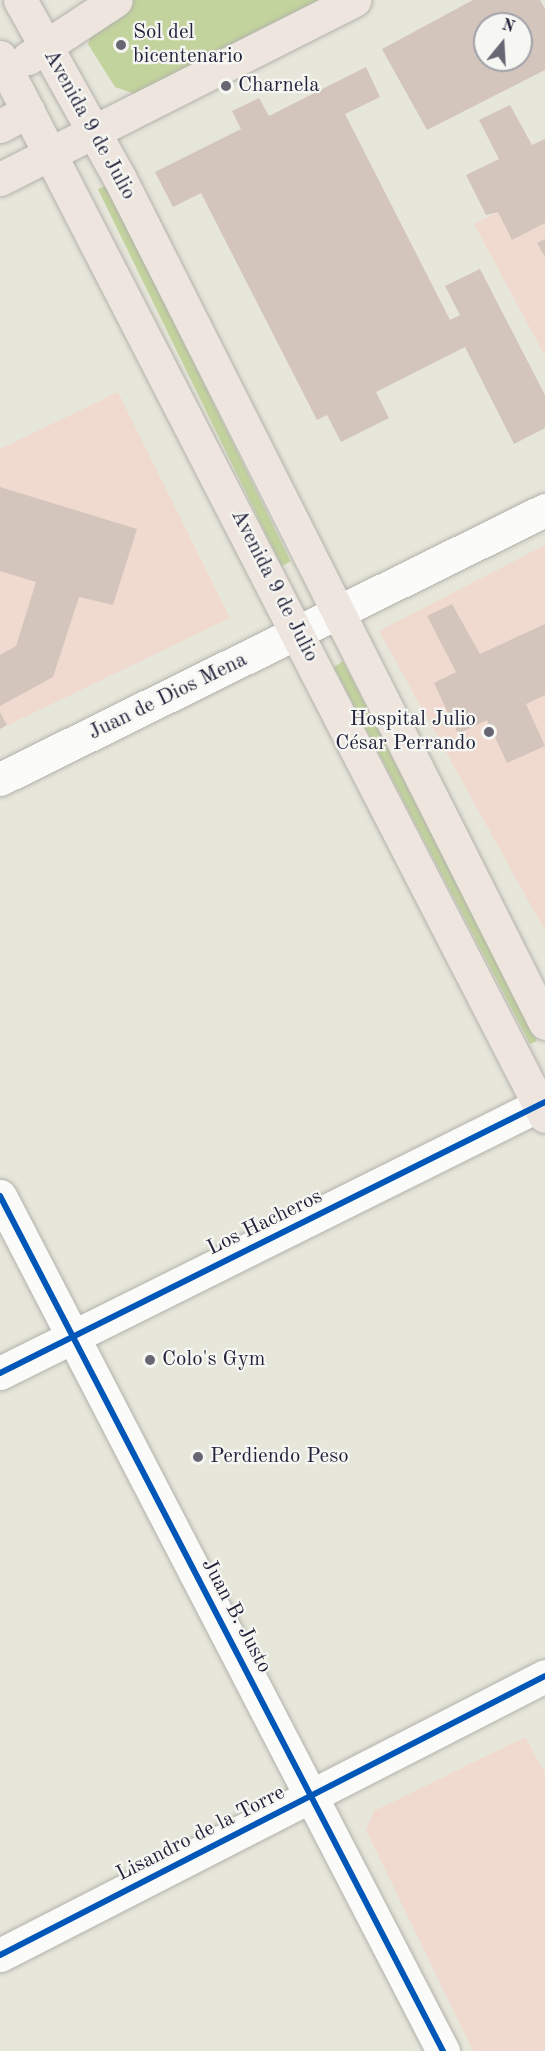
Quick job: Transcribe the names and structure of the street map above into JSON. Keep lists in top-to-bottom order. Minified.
{"streets":{"main road":["Avenida 9 de Julio"],"street":["Juan de Dios Mena","Los Hacheros","Juan B. Justo","Lisandro de la Torre"]},"crossings":[["Avenida 9 de Julio","Juan de Dios Mena"],["Avenida 9 de Julio","Los Hacheros"],["Los Hacheros","Juan B. Justo"],["Juan B. Justo","Lisandro de la Torre"]],"places":["Sol del bicentenario","Charnela","Hospital Julio César Perrando","Colo's Gym","Perdiendo Peso"],"north":"top"}
